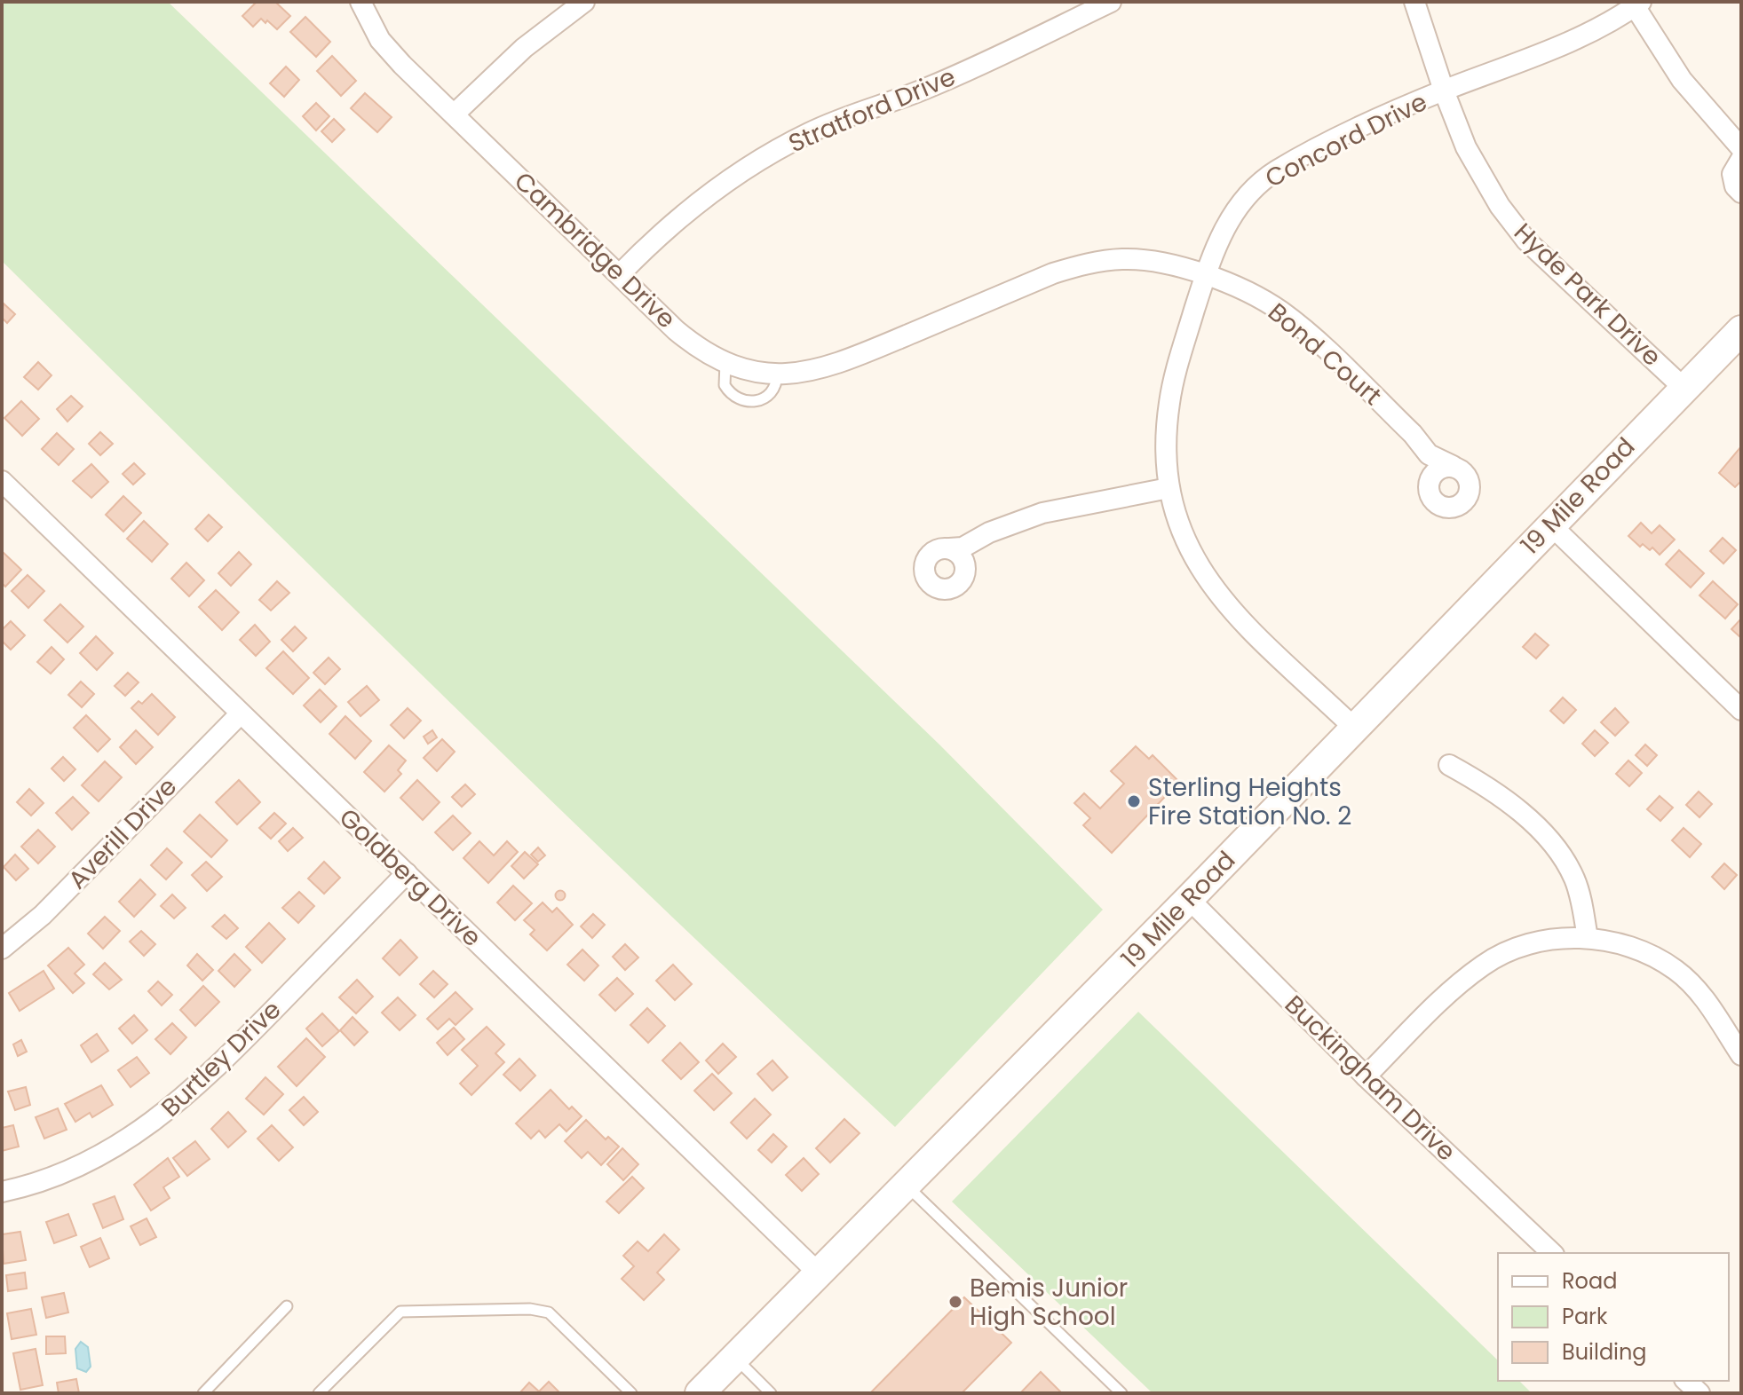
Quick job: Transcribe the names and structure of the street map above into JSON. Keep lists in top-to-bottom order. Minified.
{"streets":{"street":["Stratford Drive","Concord Drive","Cambridge Drive","Hyde Park Drive","Bond Court","19 Mile Road","Averill Drive","Goldberg Drive","Burtley Drive","Buckingham Drive"]},"crossings":[["Stratford Drive","Cambridge Drive"],["Concord Drive","Cambridge Drive"],["Concord Drive","Hyde Park Drive"],["Concord Drive","Bond Court"],["Concord Drive","19 Mile Road"],["Cambridge Drive","Bond Court"],["Hyde Park Drive","19 Mile Road"],["19 Mile Road","Goldberg Drive"],["19 Mile Road","Buckingham Drive"],["Averill Drive","Goldberg Drive"],["Goldberg Drive","Burtley Drive"]],"places":["Sterling Heights Fire Station No. 2","Bemis Junior High School"],"legend":["Road","Park","Building"]}
